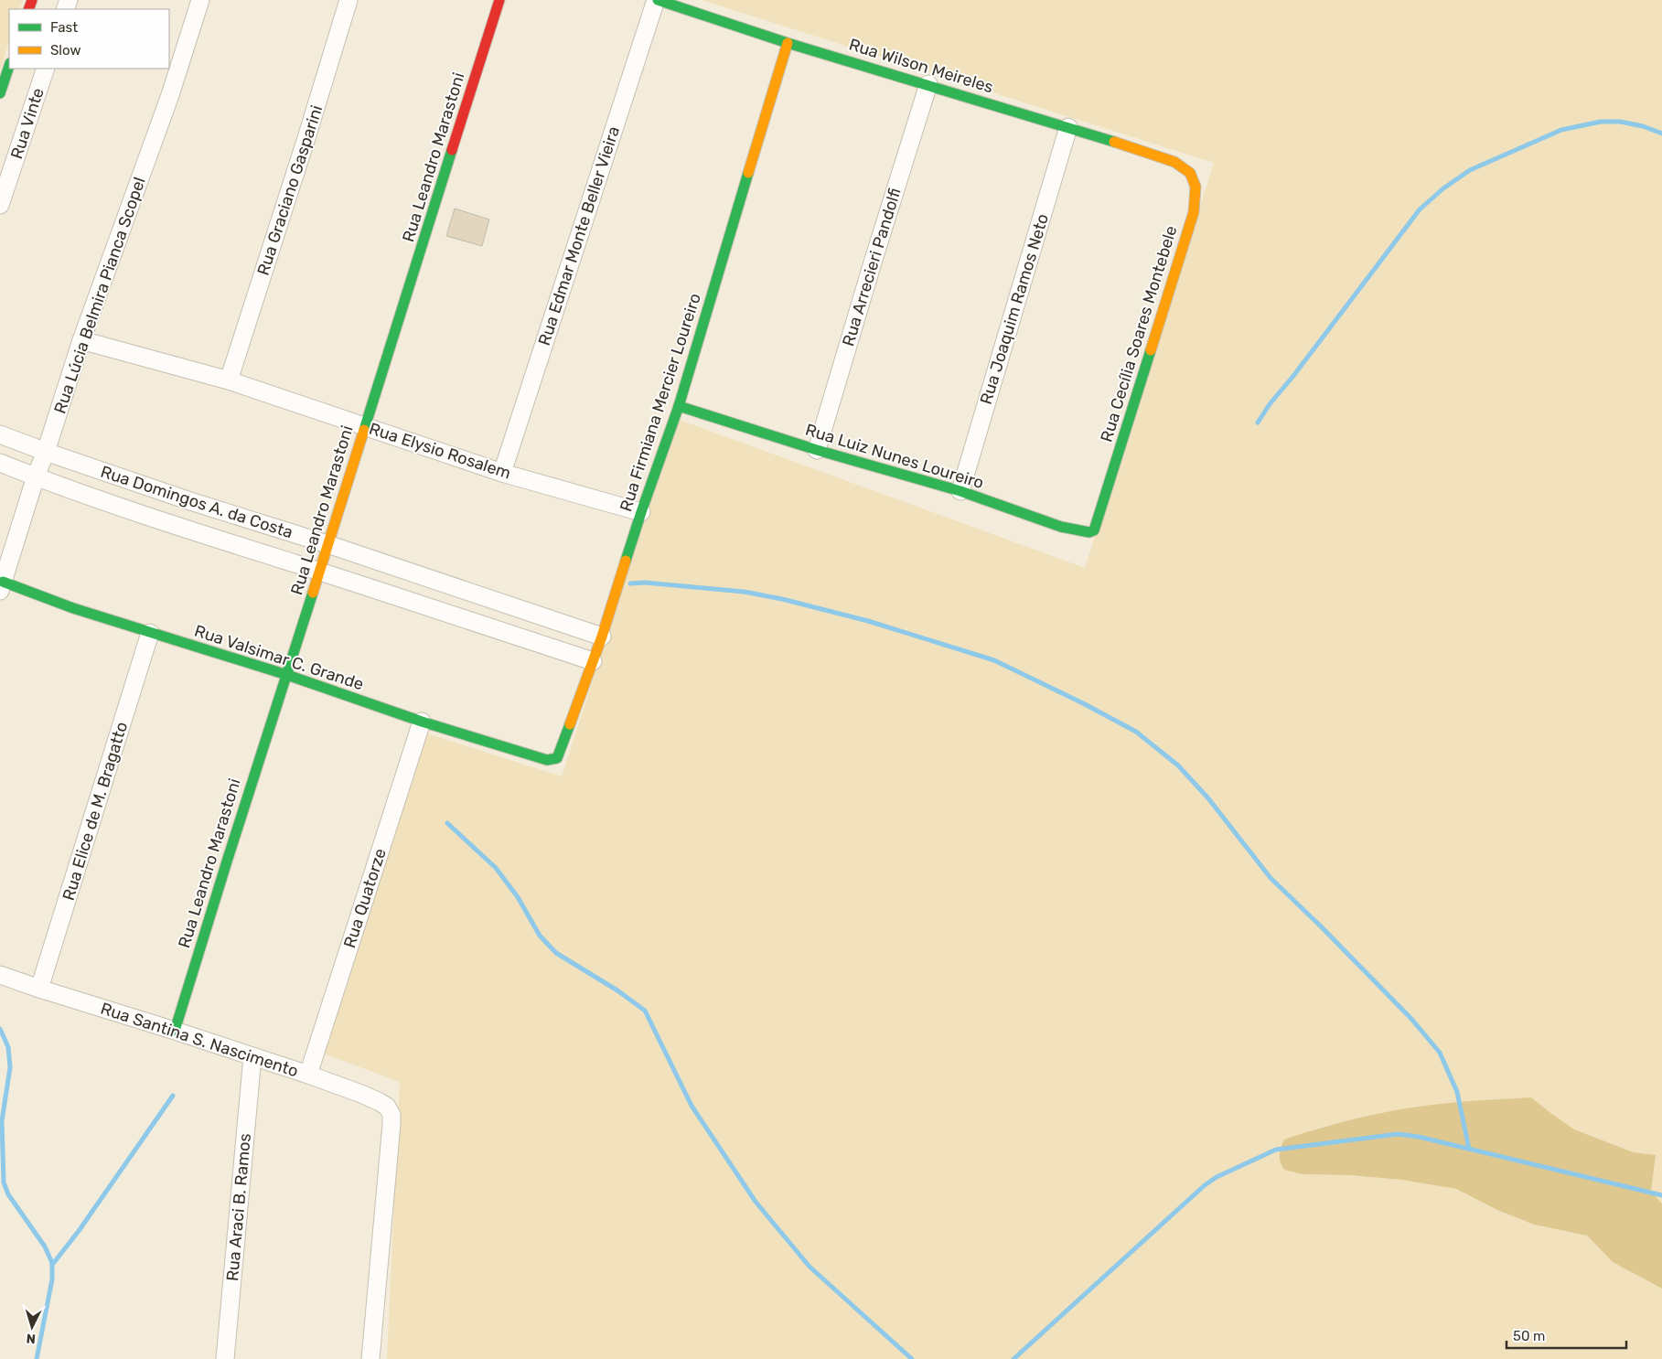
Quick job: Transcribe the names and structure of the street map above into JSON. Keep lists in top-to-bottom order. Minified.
{"streets":{"street":["Rua Wilson Meireles","Rua Vinte","Rua Leandro Marastoni","Rua Graciano Gasparini","Rua Edmar Monte Beller Vieira","Rua Arrecieri Pandolfi","Rua Lúcia Belmira Pianca Scopel","Rua Joaquim Ramos Neto","Rua Cecília Soares Montebele","Rua Firmiana Mercier Loureiro","Rua Elysio Rosalem","Rua Luiz Nunes Loureiro","Rua Domingos A. da Costa","Rua Valsimar C. Grande","Rua Elice de M. Bragatto","Rua Quatorze","Rua Santina S. Nascimento","Rua Araci B. Ramos"]},"crossings":[["Rua Wilson Meireles","Rua Edmar Monte Beller Vieira"],["Rua Wilson Meireles","Rua Arrecieri Pandolfi"],["Rua Wilson Meireles","Rua Joaquim Ramos Neto"],["Rua Wilson Meireles","Rua Cecília Soares Montebele"],["Rua Wilson Meireles","Rua Firmiana Mercier Loureiro"],["Rua Leandro Marastoni","Rua Elysio Rosalem"],["Rua Leandro Marastoni","Rua Domingos A. da Costa"],["Rua Leandro Marastoni","Rua Valsimar C. Grande"],["Rua Leandro Marastoni","Rua Santina S. Nascimento"],["Rua Graciano Gasparini","Rua Elysio Rosalem"],["Rua Edmar Monte Beller Vieira","Rua Elysio Rosalem"],["Rua Arrecieri Pandolfi","Rua Luiz Nunes Loureiro"],["Rua Lúcia Belmira Pianca Scopel","Rua Elysio Rosalem"],["Rua Lúcia Belmira Pianca Scopel","Rua Domingos A. da Costa"],["Rua Lúcia Belmira Pianca Scopel","Rua Valsimar C. Grande"],["Rua Joaquim Ramos Neto","Rua Luiz Nunes Loureiro"],["Rua Cecília Soares Montebele","Rua Luiz Nunes Loureiro"],["Rua Firmiana Mercier Loureiro","Rua Elysio Rosalem"],["Rua Firmiana Mercier Loureiro","Rua Luiz Nunes Loureiro"],["Rua Firmiana Mercier Loureiro","Rua Domingos A. da Costa"],["Rua Firmiana Mercier Loureiro","Rua Valsimar C. Grande"],["Rua Valsimar C. Grande","Rua Elice de M. Bragatto"],["Rua Valsimar C. Grande","Rua Quatorze"],["Rua Elice de M. Bragatto","Rua Santina S. Nascimento"],["Rua Quatorze","Rua Santina S. Nascimento"],["Rua Santina S. Nascimento","Rua Araci B. Ramos"]],"legend":["Fast","Slow"],"scale_bar":"50 m","north":"bottom"}
